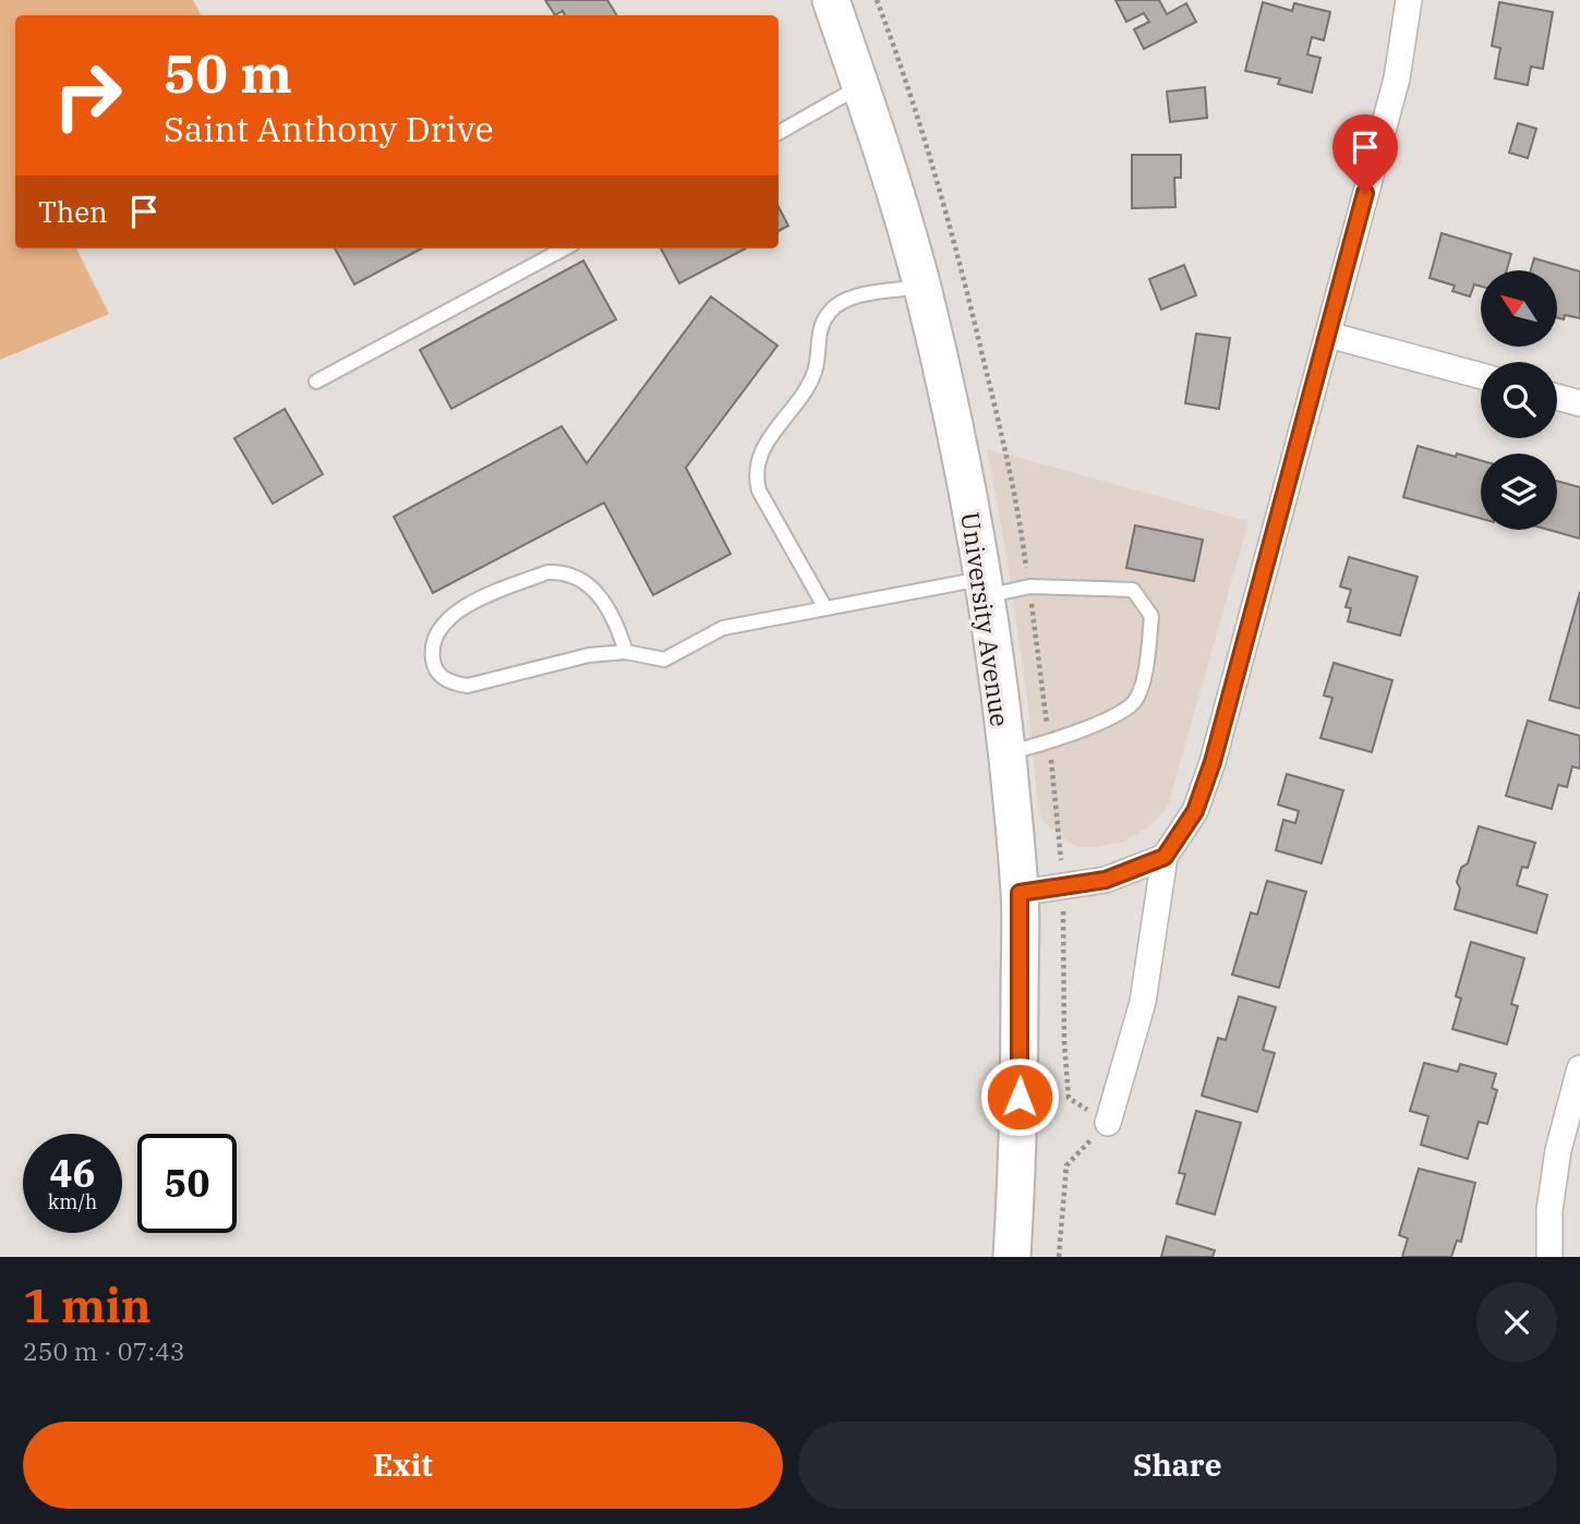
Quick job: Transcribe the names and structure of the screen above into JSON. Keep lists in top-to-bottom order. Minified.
{"streets":{"main road":["University Avenue"]},"north":"top left","page":{"turn":["50 m","Saint Anthony Drive"],"then":"Then","speed":"46 km/h","limit":"50","heading":["1 min","250 m · 07:43"],"buttons":["Exit","Share"]}}
